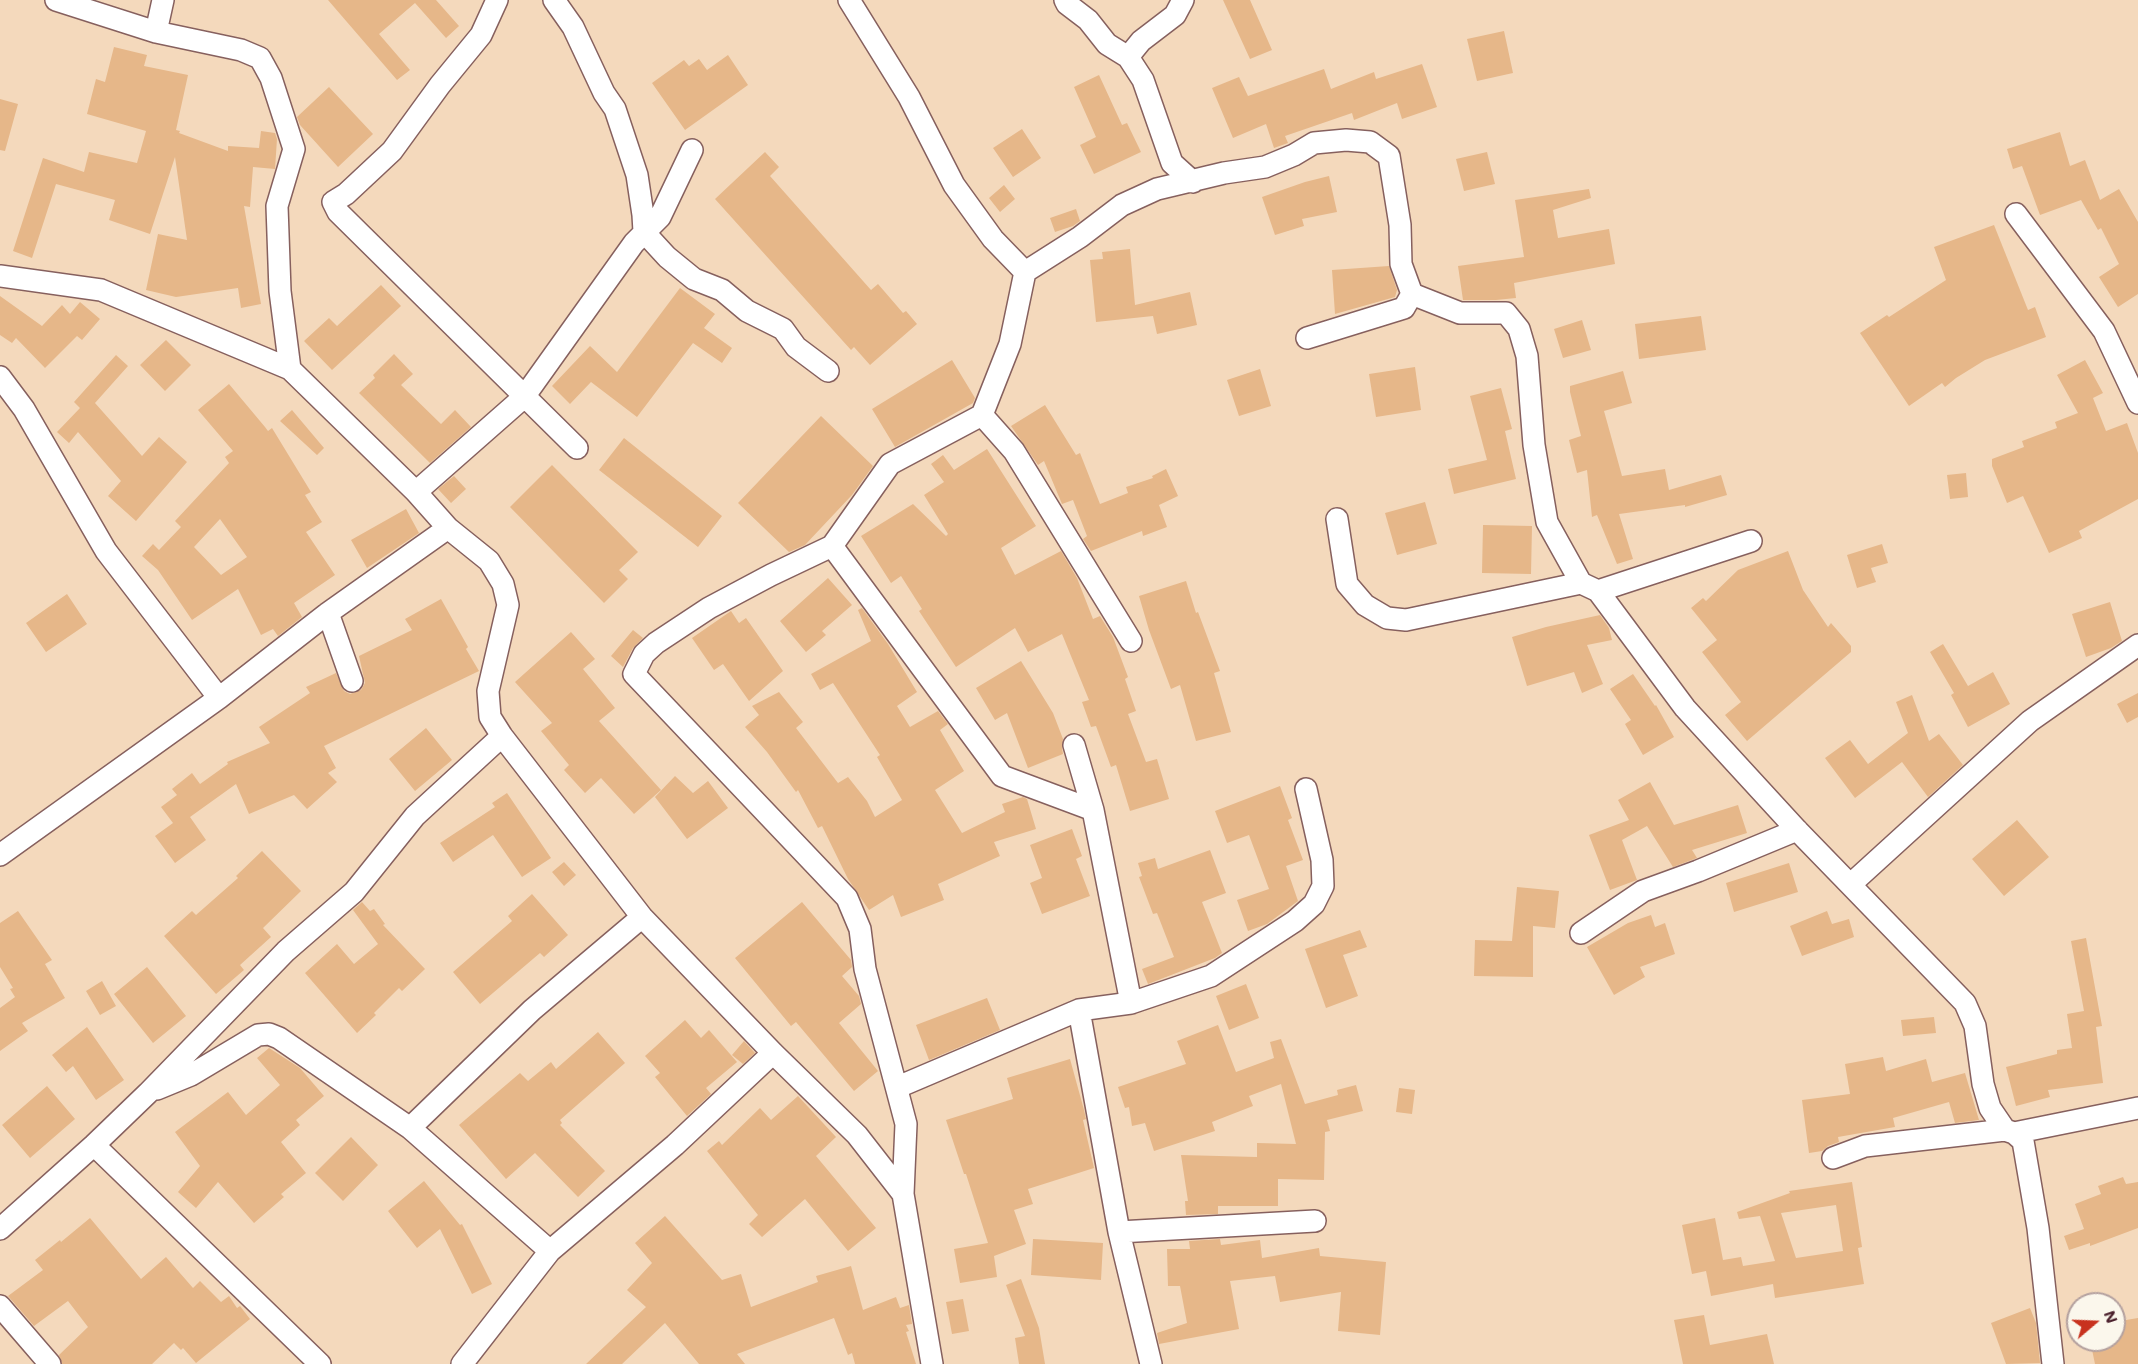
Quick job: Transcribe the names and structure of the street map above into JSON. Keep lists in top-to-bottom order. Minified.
{"north":"right"}
